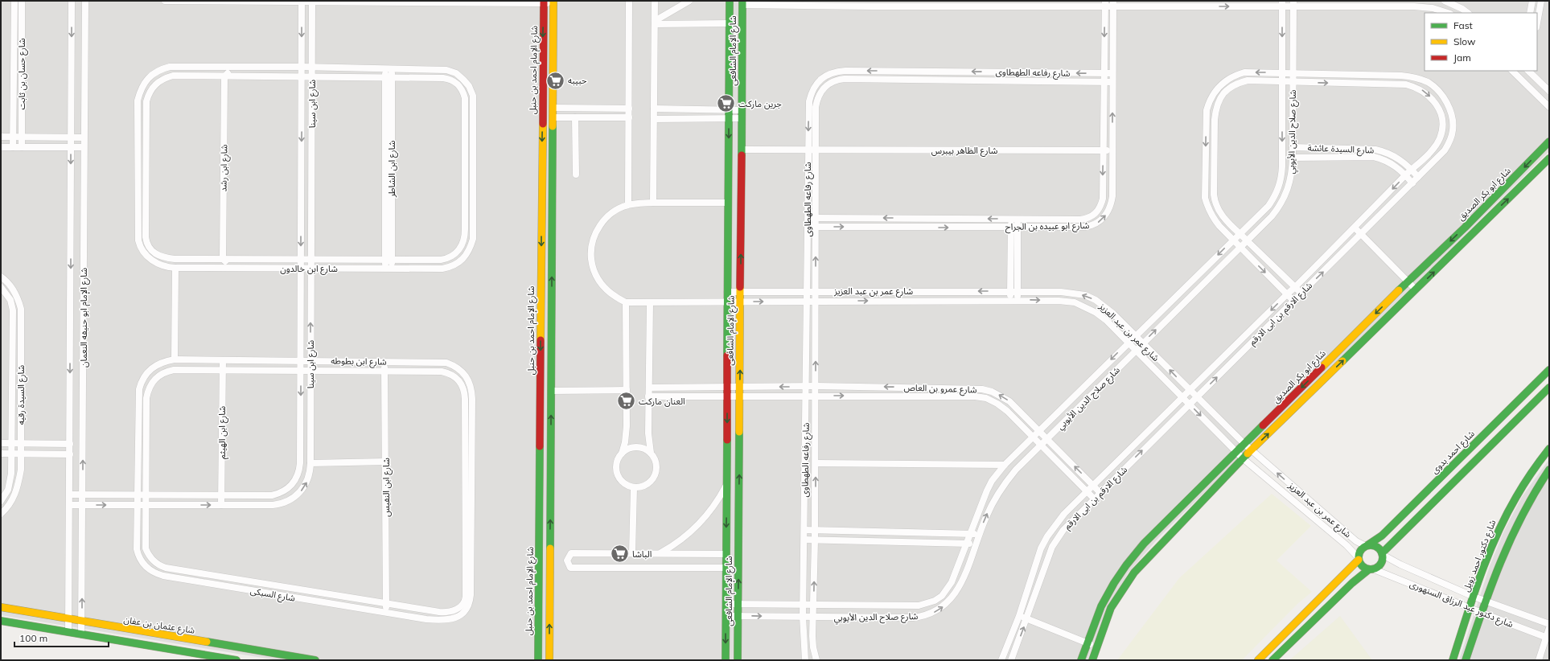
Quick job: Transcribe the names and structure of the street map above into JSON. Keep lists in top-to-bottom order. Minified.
{"streets":{"street":["شارع الإمام الشافعى","شارع الإمام احمد بن حنبل","شارع رفاعه الطهطاوى","شارع حسان بن ثابت","شارع ابن سينا","شارع صلاح الدين الأيوبي","شارع السيدة عائشة","شارع الظاهر بيبرس","شارع ابن رشد","شارع ابن الشاطر","شارع ابو بكر الصديق","شارع ابو عبيده بن الجراح","شارع ابن خالدون","شارع عمر بن عبد العزيز","شارع الارقم بن ابى الارقم","شارع الإمام ابو حنيفه النعمان","شارع ابن بطوطه","شارع عمرو بن العاص","شارع السيدة رقيه","شارع ابن الهيثم","شارع احمد بدوى","شارع ابن النفيس","شارع دكتور احمد زويل","شارع السبكى","شارع دكتور عبد الرزاق السنهورى","شارع عثمان بن عفان"]},"crossings":[["شارع الإمام الشافعى","شارع صلاح الدين الأيوبي"],["شارع الإمام الشافعى","شارع الظاهر بيبرس"],["شارع الإمام الشافعى","شارع عمر بن عبد العزيز"],["شارع الإمام الشافعى","شارع عمرو بن العاص"],["شارع رفاعه الطهطاوى","شارع صلاح الدين الأيوبي"],["شارع رفاعه الطهطاوى","شارع الظاهر بيبرس"],["شارع رفاعه الطهطاوى","شارع ابو عبيده بن الجراح"],["شارع رفاعه الطهطاوى","شارع عمر بن عبد العزيز"],["شارع رفاعه الطهطاوى","شارع عمرو بن العاص"],["شارع ابن سينا","شارع ابن خالدون"],["شارع ابن سينا","شارع الإمام ابو حنيفه النعمان"],["شارع ابن سينا","شارع ابن بطوطه"],["شارع ابن سينا","شارع ابن الهيثم"],["شارع ابن سينا","شارع السبكى"],["شارع صلاح الدين الأيوبي","شارع السيدة عائشة"],["شارع صلاح الدين الأيوبي","شارع عمر بن عبد العزيز"],["شارع صلاح الدين الأيوبي","شارع الارقم بن ابى الارقم"],["شارع صلاح الدين الأيوبي","شارع عمرو بن العاص"],["شارع السيدة عائشة","شارع الارقم بن ابى الارقم"],["شارع الظاهر بيبرس","شارع ابو عبيده بن الجراح"],["شارع ابن رشد","شارع ابن خالدون"],["شارع ابن الشاطر","شارع ابن خالدون"],["شارع ابو بكر الصديق","شارع عمر بن عبد العزيز"],["شارع عمر بن عبد العزيز","شارع الارقم بن ابى الارقم"],["شارع عمر بن عبد العزيز","شارع احمد بدوى"],["شارع عمر بن عبد العزيز","شارع دكتور عبد الرزاق السنهورى"],["شارع الارقم بن ابى الارقم","شارع عمرو بن العاص"],["شارع الإمام ابو حنيفه النعمان","شارع عثمان بن عفان"],["شارع ابن بطوطه","شارع ابن الهيثم"],["شارع ابن بطوطه","شارع ابن النفيس"],["شارع ابن بطوطه","شارع السبكى"],["شارع احمد بدوى","شارع دكتور عبد الرزاق السنهورى"],["شارع ابن النفيس","شارع السبكى"],["شارع دكتور احمد زويل","شارع دكتور عبد الرزاق السنهورى"]],"places":{"supermarket":["حبيبه","جرين ماركت","العنان ماركت","الباشا"]},"legend":["Fast","Slow","Jam"],"scale_bar":"100 m"}
